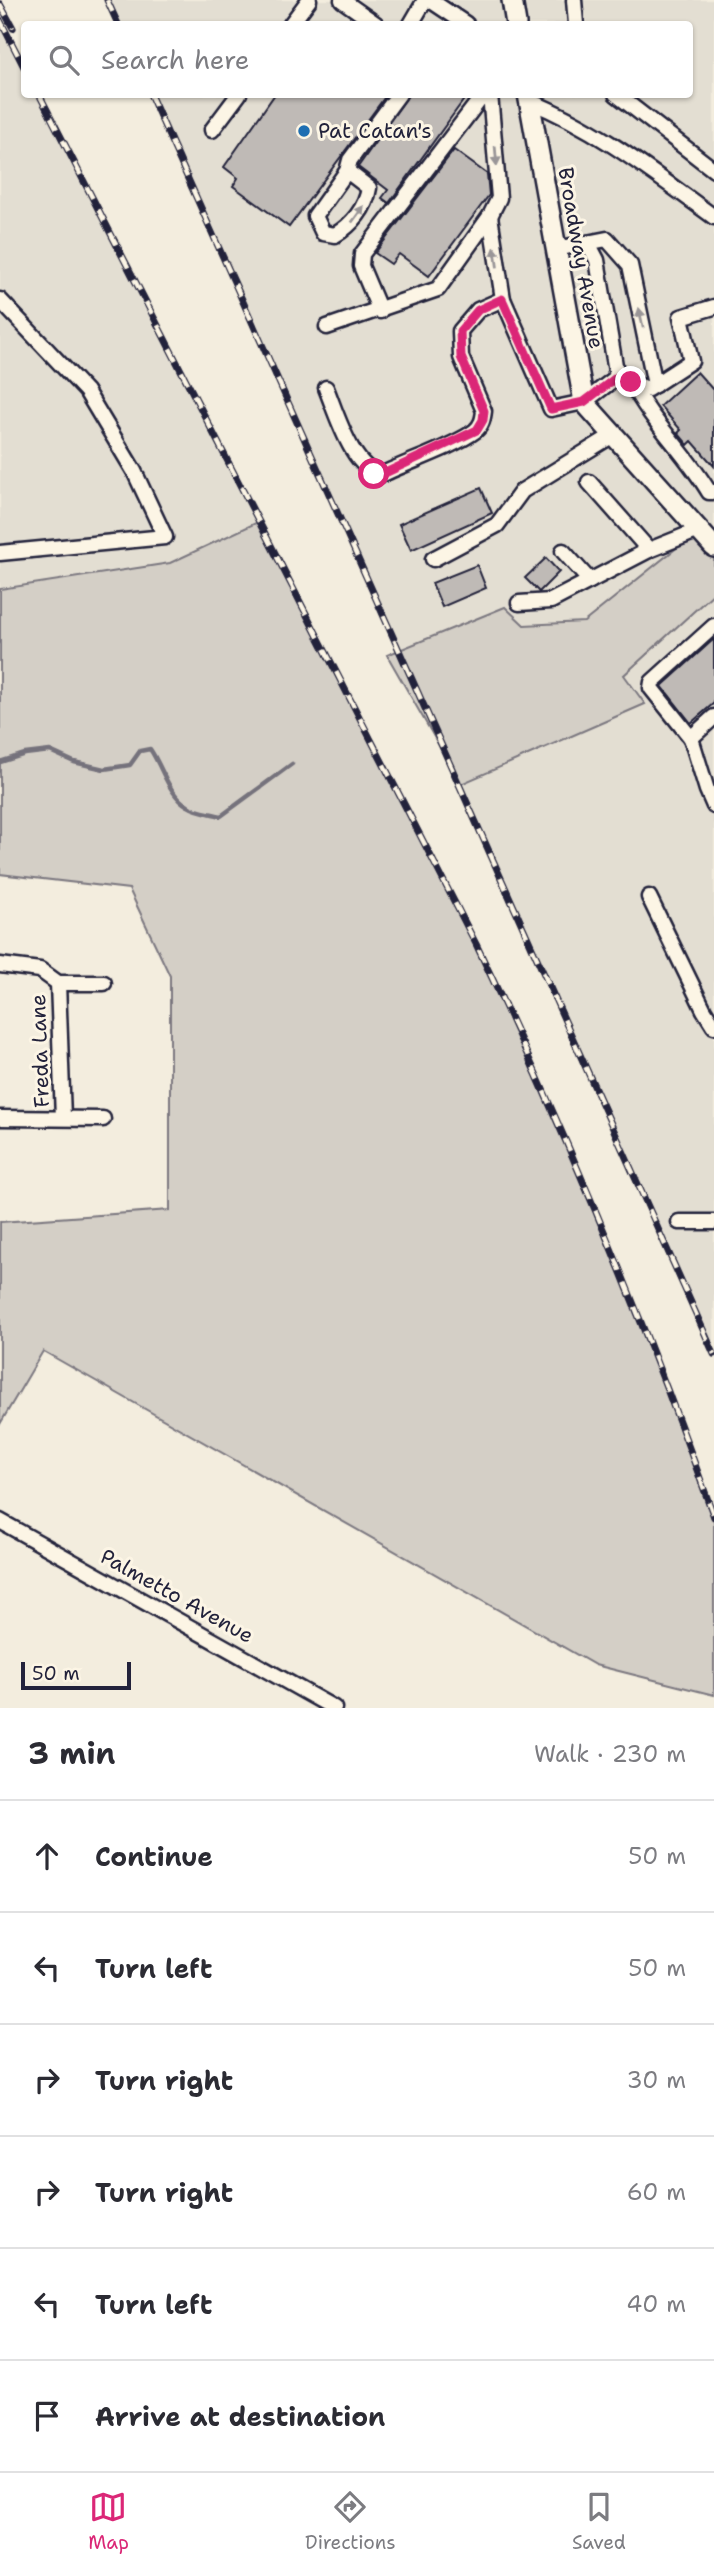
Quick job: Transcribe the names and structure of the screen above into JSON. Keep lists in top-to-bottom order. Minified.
{"streets":{"main road":["Broadway Avenue"],"street":["Freda Lane","Palmetto Avenue"]},"places":["Pat Catan's"],"scale_bar":"50 m","page":{"search":"Search here","scale":"50 m","heading":["3 min","Walk · 230 m"],"list":[["Continue","50 m"],["Turn left","50 m"],["Turn right","30 m"],["Turn right","60 m"],["Turn left","40 m"],"Arrive at destination"],"nav":["Map","Directions","Saved"]}}
